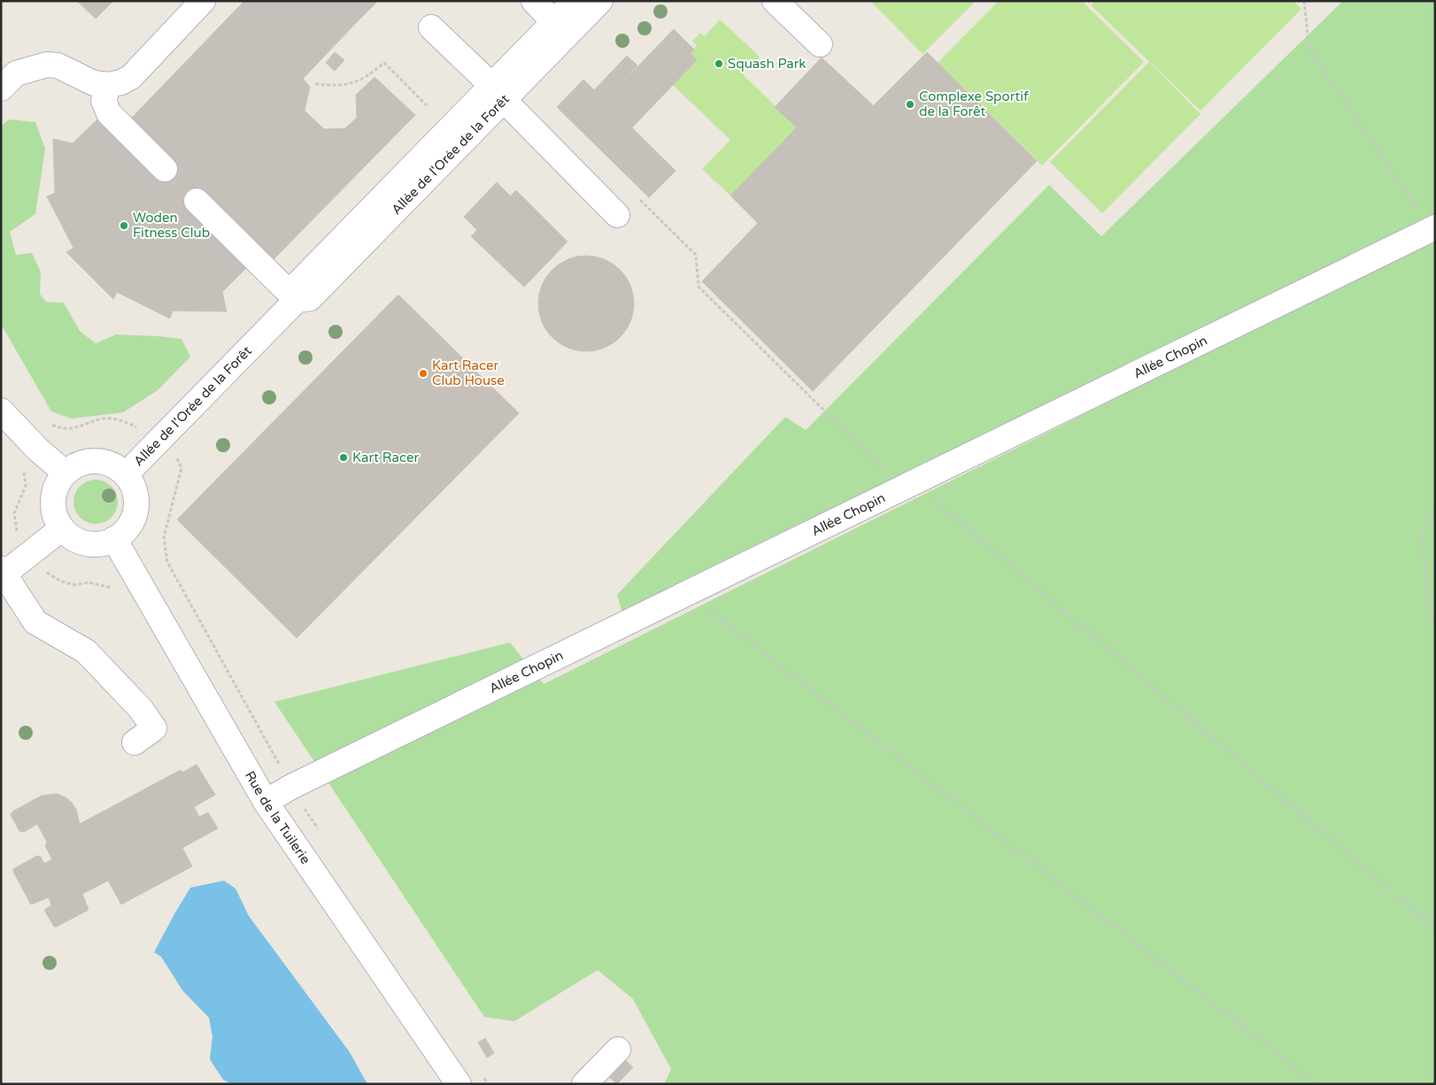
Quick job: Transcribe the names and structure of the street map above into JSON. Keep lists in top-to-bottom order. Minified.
{"streets":{"street":["Allée de l'Orée de la Forêt","Allée Chopin","Rue de la Tuilerie"]},"crossings":[["Allée de l'Orée de la Forêt","Rue de la Tuilerie"],["Allée Chopin","Rue de la Tuilerie"]],"places":["Squash Park","Complexe Sportif de la Forêt","Woden Fitness Club","Kart Racer Club House","Kart Racer"]}
